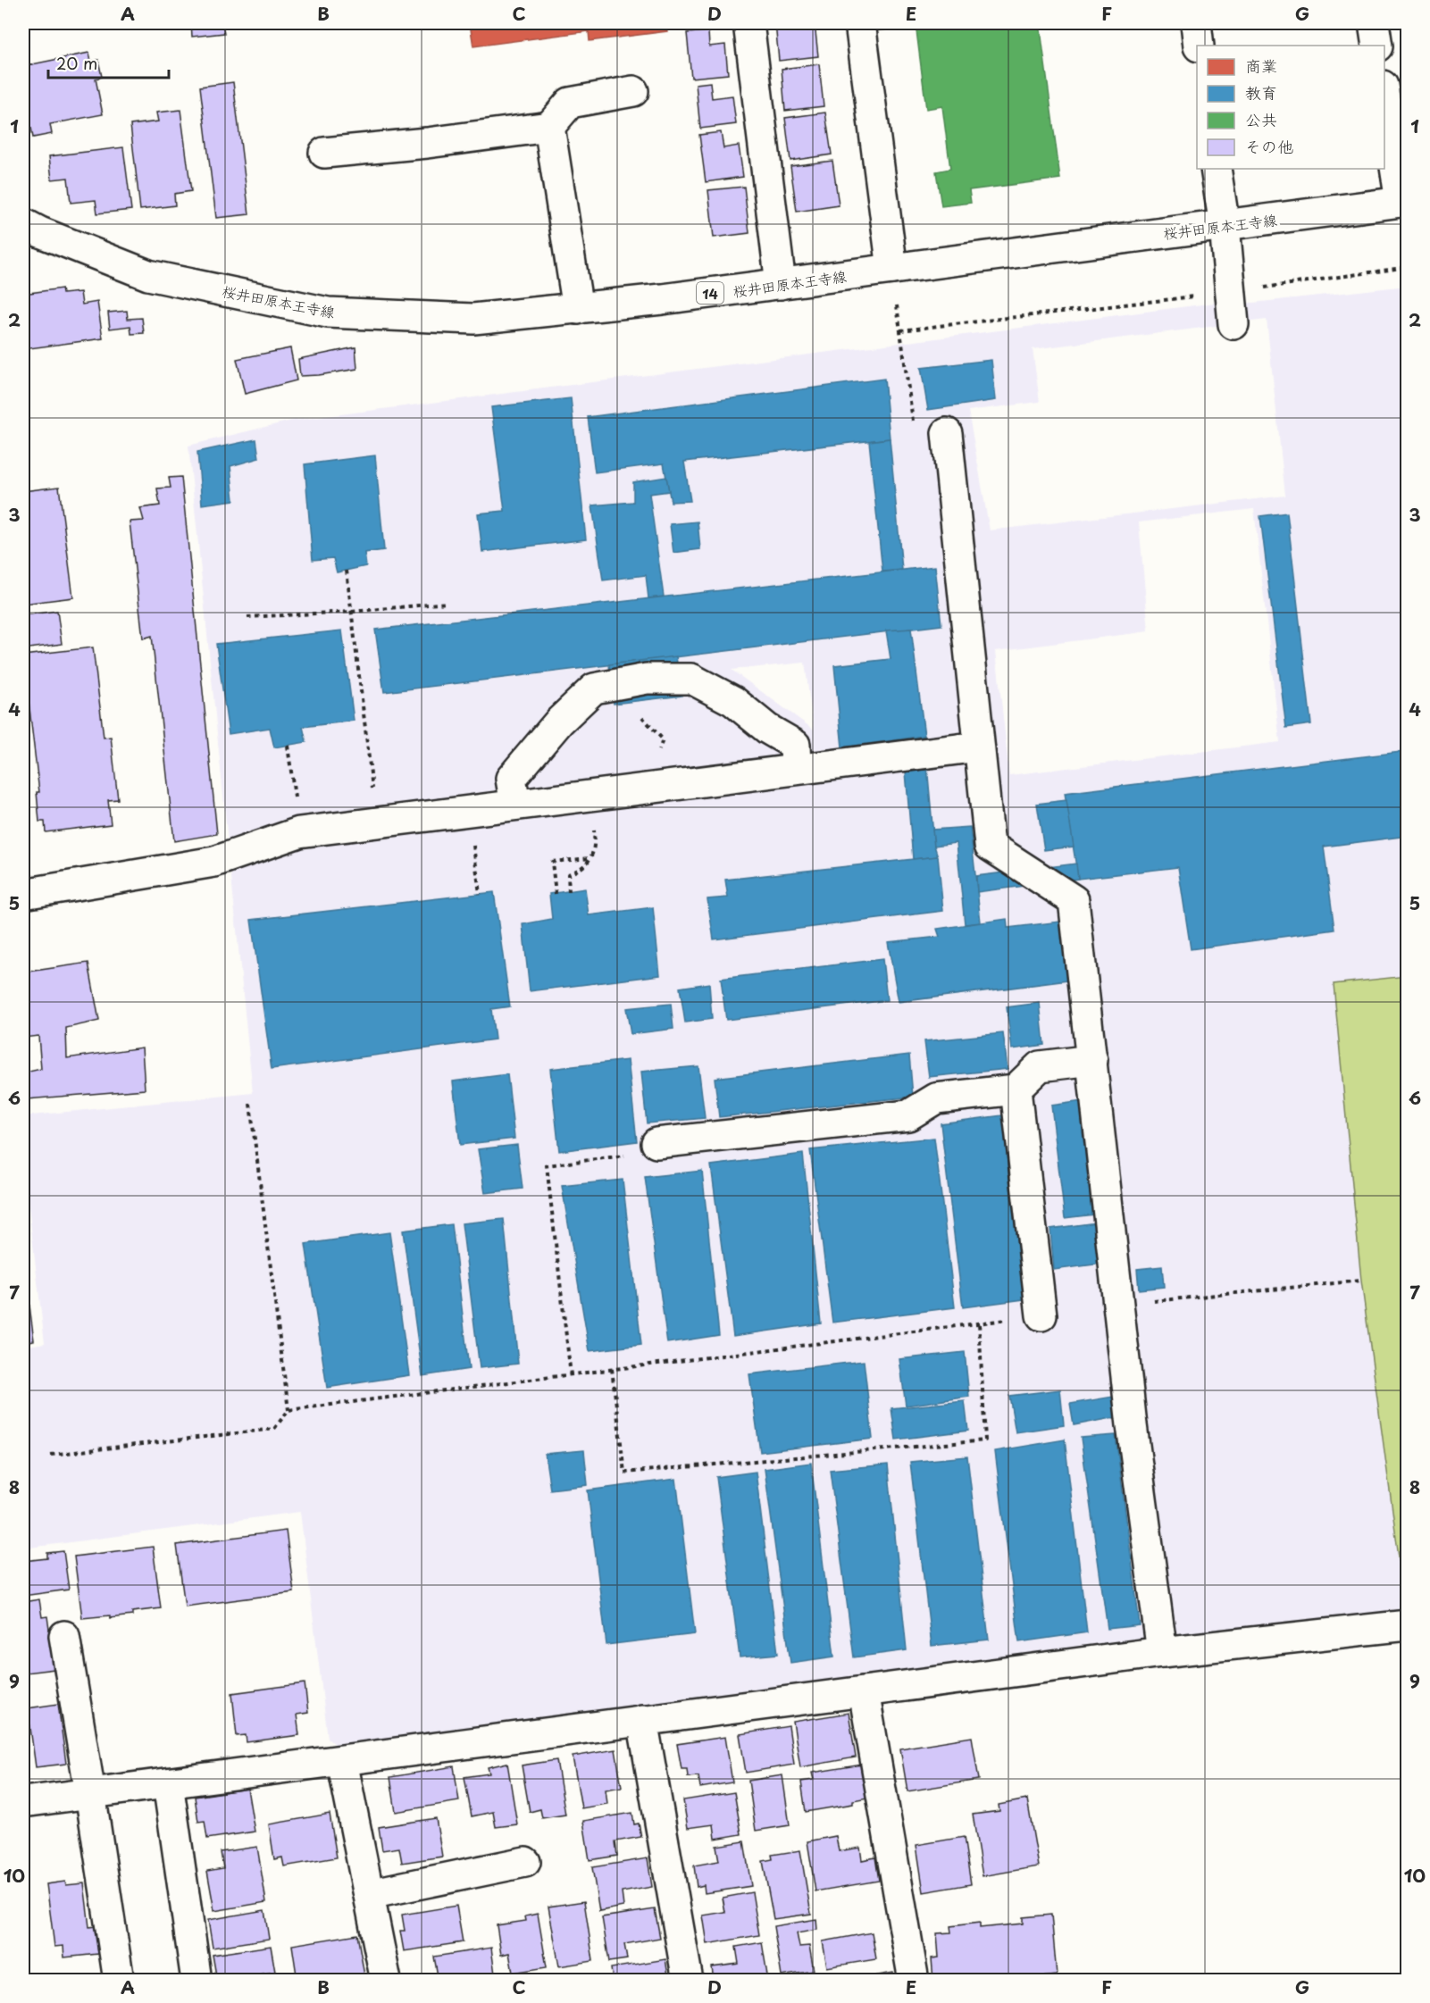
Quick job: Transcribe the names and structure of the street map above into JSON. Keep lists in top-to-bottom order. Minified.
{"streets":{"street":["桜井田原本王寺線","14"]},"legend":["商業","教育","公共","その他"],"scale_bar":"20 m","grid":{"columns":["A","B","C","D","E","F","G"],"rows":["1","2","3","4","5","6","7","8","9","10"]}}
